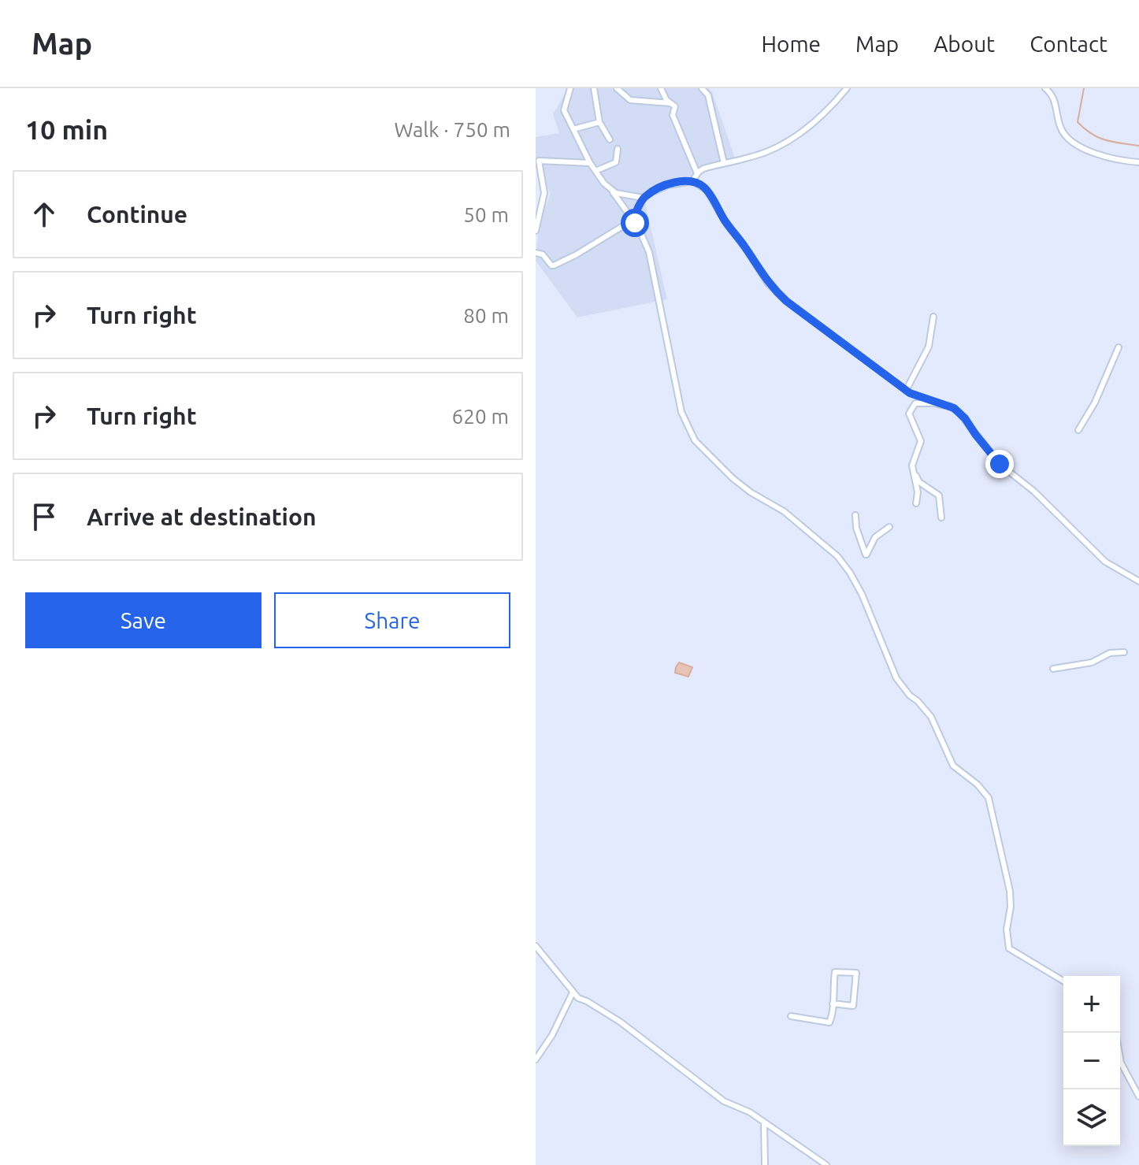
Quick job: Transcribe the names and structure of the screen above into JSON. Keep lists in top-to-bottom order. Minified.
{"page":{"header":"Map","nav":["Home","Map","About","Contact"],"heading":["10 min","Walk · 750 m"],"list":[["Continue","50 m"],["Turn right","80 m"],["Turn right","620 m"],"Arrive at destination"],"buttons":["Save","Share"],"map_buttons":["+","−"]}}
